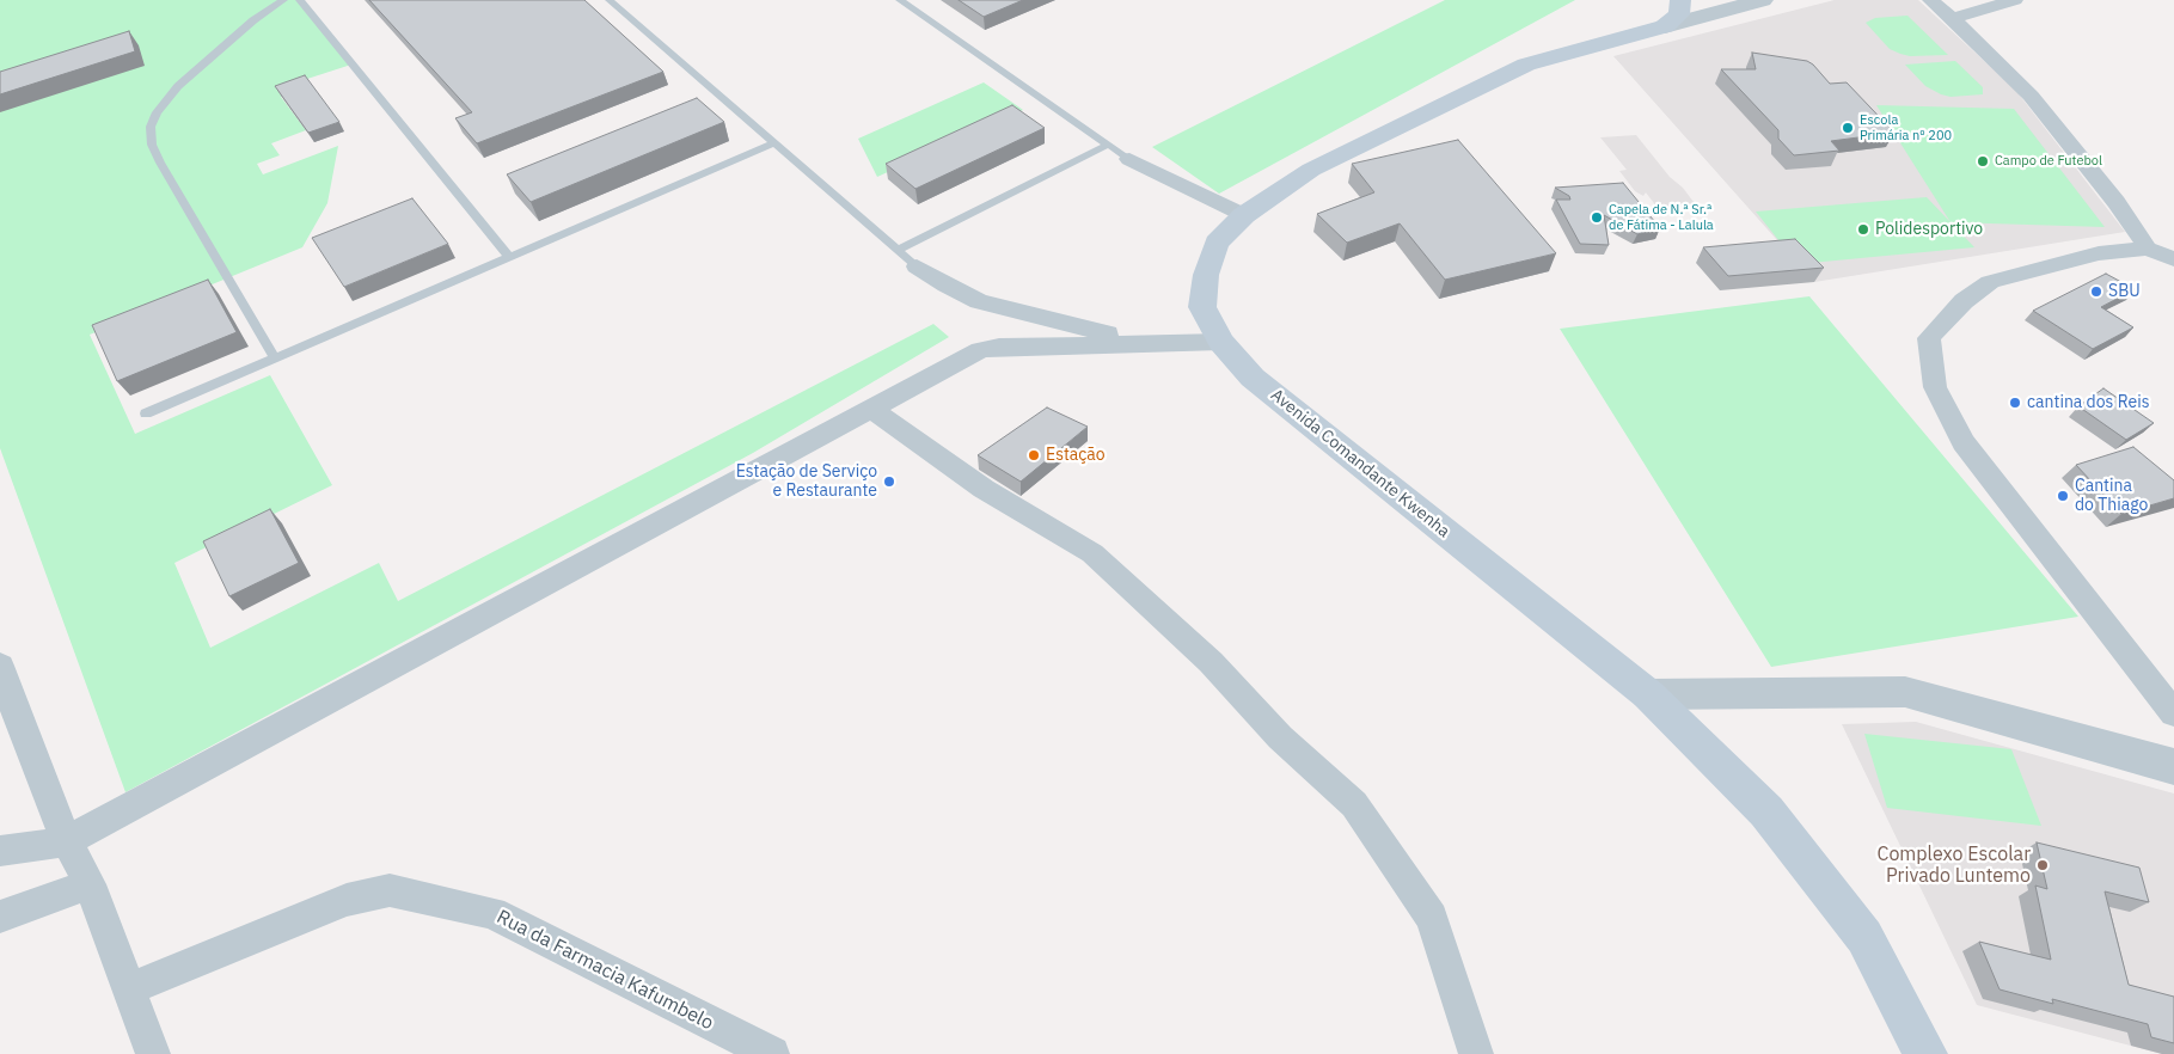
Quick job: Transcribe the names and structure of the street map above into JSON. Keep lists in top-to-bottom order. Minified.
{"streets":{"main road":["Avenida Comandante Kwenha"],"street":["Rua da Farmacia Kafumbelo"]},"places":["Escola Primária nº 200","Campo de Futebol","Capela de N.ª Sr.ª de Fátima - Lalula","Polidesportivo","SBU","cantina dos Reis","Estação","Estação de Serviço e Restaurante","Cantina do Thiago","Complexo Escolar Privado Luntemo"]}
